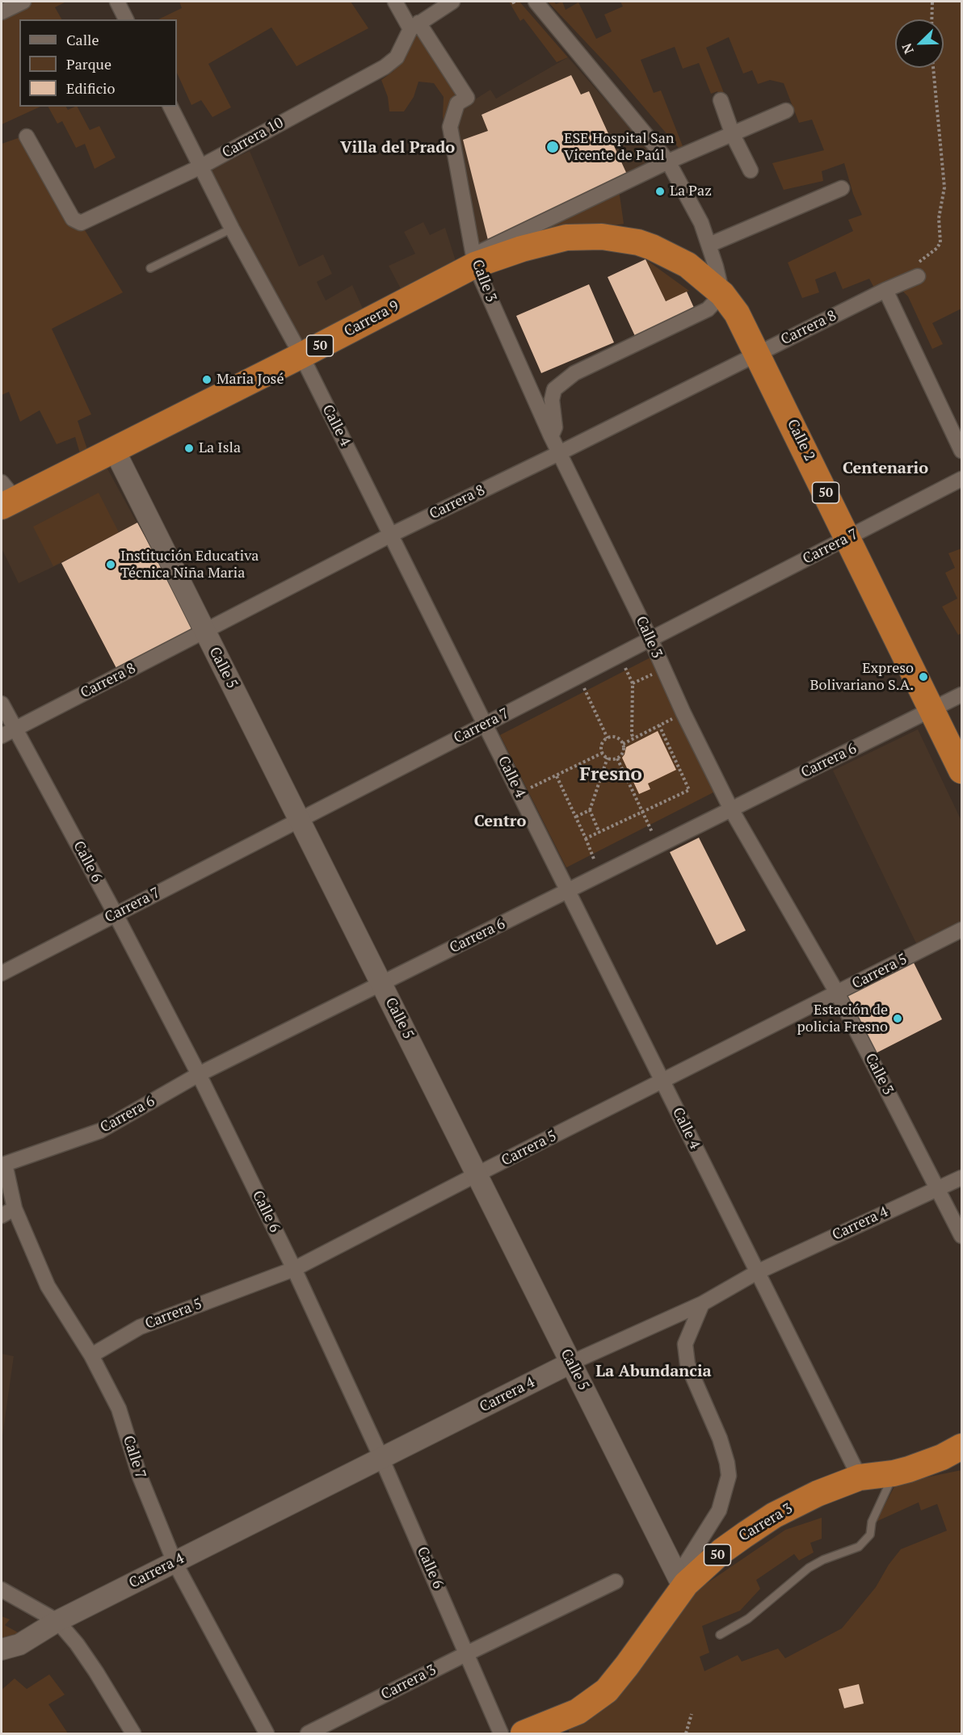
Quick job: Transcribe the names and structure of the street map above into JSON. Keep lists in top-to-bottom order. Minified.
{"streets":{"highway":["Carrera 9","50","Calle 2","Carrera 3"],"street":["Carrera 10","Calle 3","Carrera 8","Calle 4","Carrera 7","Calle 5","Carrera 6","Calle 6","Carrera 5","Carrera 4","Calle 7"]},"crossings":[["Carrera 10","Calle 3"],["Carrera 10","Calle 4"],["Calle 3","Carrera 9"],["Calle 3","Carrera 8"],["Calle 3","Carrera 7"],["Calle 3","Carrera 6"],["Calle 3","Carrera 5"],["Calle 3","Carrera 4"],["Carrera 9","Calle 4"],["Carrera 9","Calle 2"],["Carrera 9","Calle 5"],["Carrera 8","Calle 4"],["Carrera 8","Calle 2"],["Carrera 8","Calle 5"],["Carrera 8","Calle 6"],["Calle 4","Carrera 7"],["Calle 4","Carrera 6"],["Calle 4","Carrera 5"],["Calle 4","Carrera 4"],["Calle 4","Carrera 3"],["Calle 2","Carrera 7"],["Calle 2","Carrera 6"],["Carrera 7","Calle 5"],["Carrera 7","Calle 6"],["Calle 5","Carrera 6"],["Calle 5","Carrera 5"],["Calle 5","Carrera 4"],["Calle 5","Carrera 3"],["Carrera 6","Calle 6"],["Carrera 6","Calle 7"],["Calle 6","Carrera 5"],["Calle 6","Carrera 4"],["Calle 6","Carrera 3"],["Carrera 5","Calle 7"],["Carrera 4","Calle 7"]],"districts":["Villa del Prado","Centenario","Fresno","Centro","La Abundancia"],"places":["ESE Hospital San Vicente de Paúl","La Paz","Maria José","La Isla","Institución Educativa Técnica Niña Maria","Expreso Bolivariano S.A.","Estación de policia Fresno"],"legend":["Calle","Parque","Edificio"],"north":"bottom left"}
